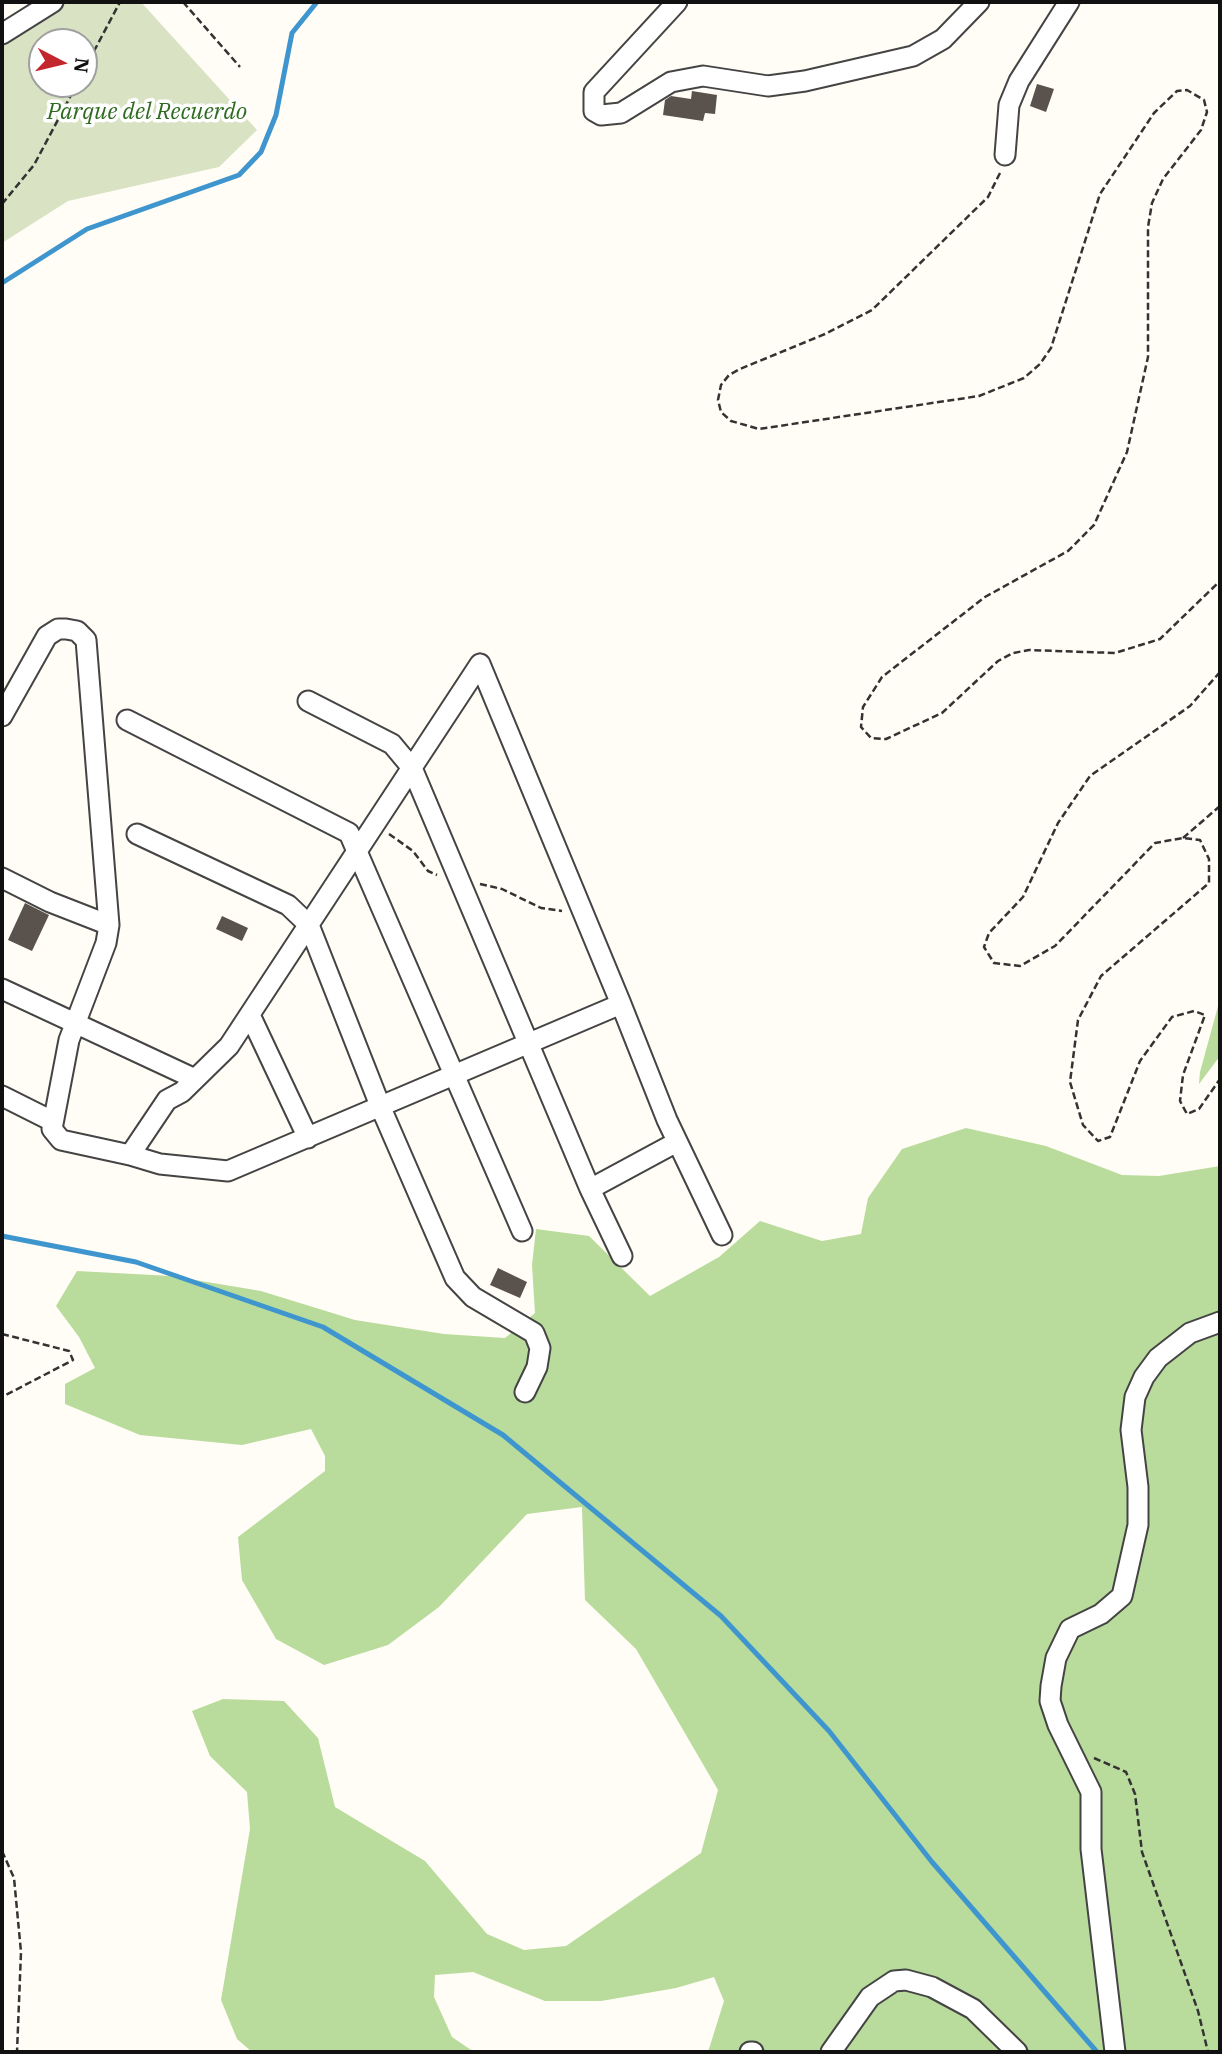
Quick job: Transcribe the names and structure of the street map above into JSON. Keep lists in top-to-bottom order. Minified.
{"parks":["Parque del Recuerdo"],"north":"right"}
